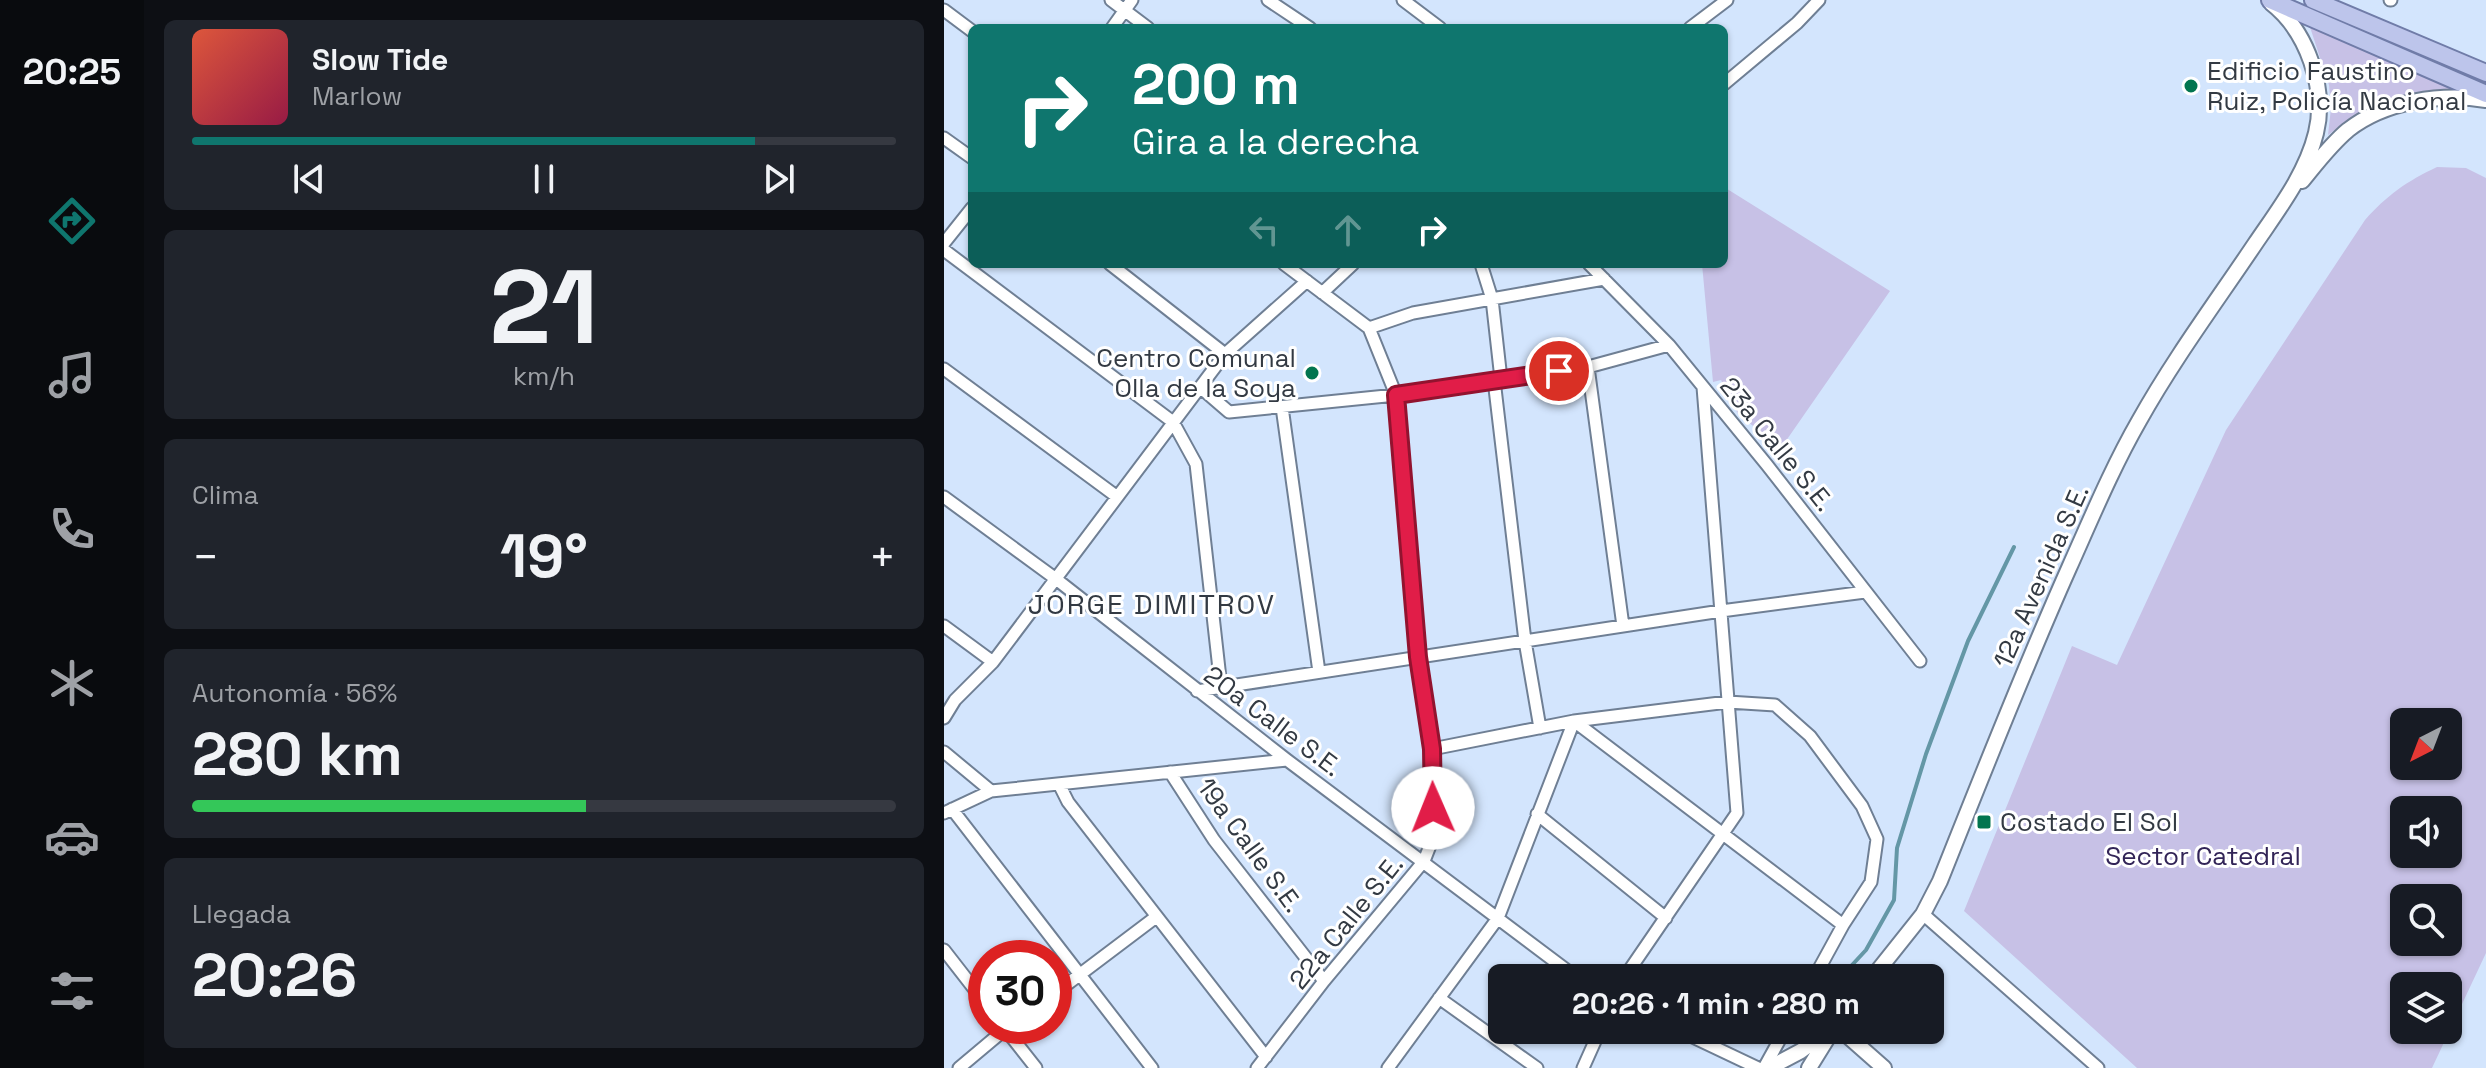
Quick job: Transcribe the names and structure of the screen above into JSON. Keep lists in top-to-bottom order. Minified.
{"streets":{"street":["23a Calle S.E.","12a Avenida S.E.","20a Calle S.E.","19a Calle S.E.","22a Calle S.E."]},"crossings":[["20a Calle S.E.","22a Calle S.E."],["19a Calle S.E.","22a Calle S.E."]],"districts":["JORGE DIMITROV"],"parks":["Sector Catedral"],"places":{"other":["Edificio Faustino Ruiz, Policía Nacional","Centro Comunal Olla de la Soya"],"transit":["Costado El Sol"]},"north":"bottom left","page":{"tabs":"20:25","turn":["200 m","Gira a la derecha"],"song":["Slow Tide","Marlow"],"tile":[["21","km/h"],"Clima",["Autonomía · 56%","280 km"],["Llegada","20:26"]],"heat":["−","19°","+"],"limit":"30","trip":"20:26 · 1 min · 280 m"}}
